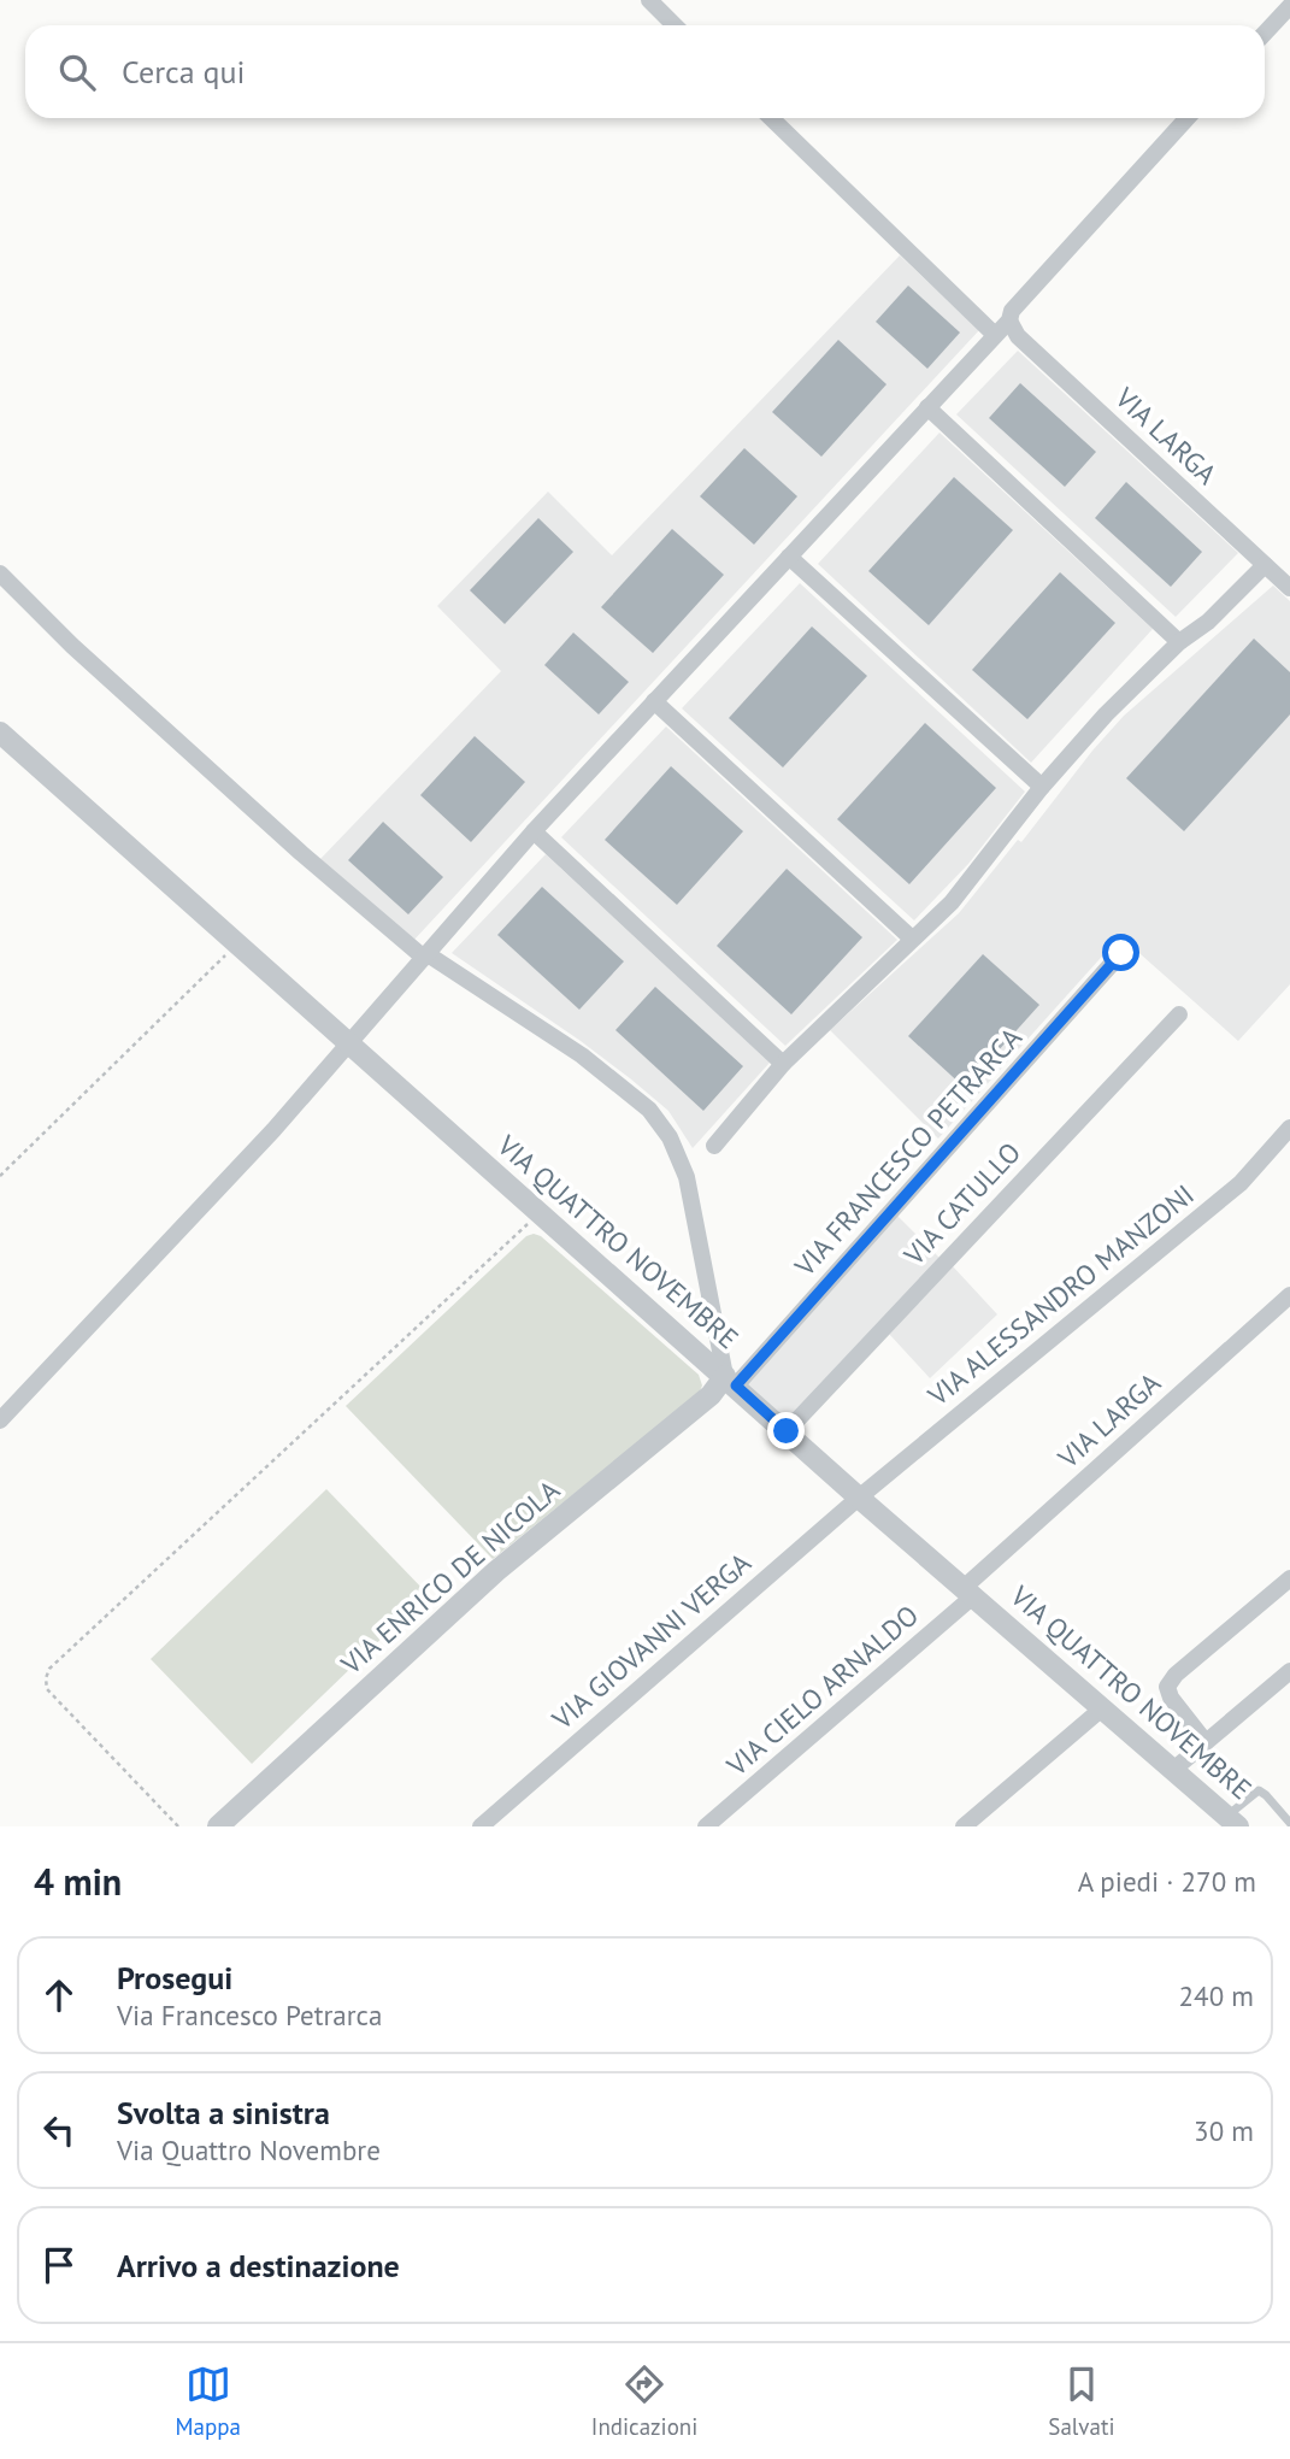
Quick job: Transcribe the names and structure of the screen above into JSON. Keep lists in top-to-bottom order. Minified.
{"streets":{"street":["VIA LARGA","VIA FRANCESCO PETRARCA","VIA CATULLO","VIA QUATTRO NOVEMBRE","VIA ALESSANDRO MANZONI","VIA ENRICO DE NICOLA","VIA GIOVANNI VERGA","VIA CIELO ARNALDO"]},"crossings":[["VIA LARGA","VIA QUATTRO NOVEMBRE"],["VIA LARGA","VIA CIELO ARNALDO"],["VIA FRANCESCO PETRARCA","VIA QUATTRO NOVEMBRE"],["VIA FRANCESCO PETRARCA","VIA ENRICO DE NICOLA"],["VIA CATULLO","VIA QUATTRO NOVEMBRE"],["VIA QUATTRO NOVEMBRE","VIA ALESSANDRO MANZONI"],["VIA QUATTRO NOVEMBRE","VIA ENRICO DE NICOLA"],["VIA QUATTRO NOVEMBRE","VIA GIOVANNI VERGA"],["VIA QUATTRO NOVEMBRE","VIA CIELO ARNALDO"],["VIA ALESSANDRO MANZONI","VIA GIOVANNI VERGA"]],"page":{"search":"Cerca qui","heading":["4 min","A piedi · 270 m"],"list":[["Prosegui","Via Francesco Petrarca","240 m"],["Svolta a sinistra","Via Quattro Novembre","30 m"],"Arrivo a destinazione"],"nav":["Mappa","Indicazioni","Salvati"]}}
